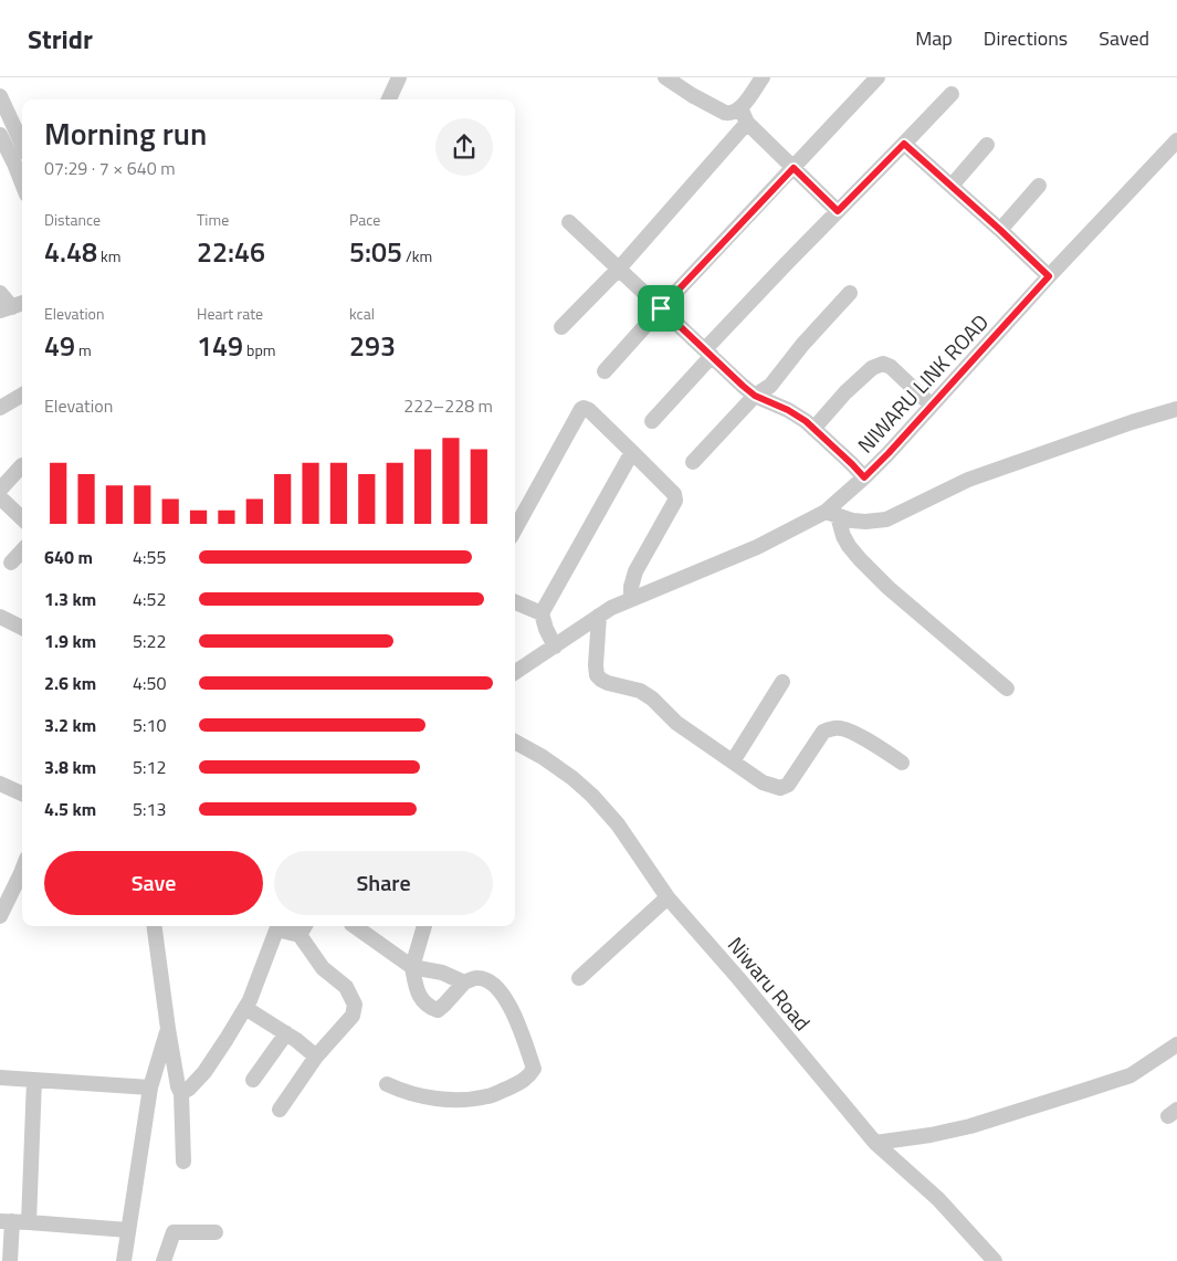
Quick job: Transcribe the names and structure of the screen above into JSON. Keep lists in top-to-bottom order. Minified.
{"streets":{"street":["NIWARU LINK ROAD","Niwaru Road"]},"page":{"header":"Stridr","nav":["Map","Directions","Saved"],"heading":["Morning run","07:29 · 7 × 640 m"],"stats":[["Distance","4.48 km"],["Time","22:46"],["Pace","5:05 /km"],["Elevation","49 m"],["Heart rate","149 bpm"],["kcal","293"]],"chart":["Elevation","222–228 m"],"list":[{"name":"640 m","note":"4:55"},{"name":"1.3 km","note":"4:52"},{"name":"1.9 km","note":"5:22"},{"name":"2.6 km","note":"4:50"},{"name":"3.2 km","note":"5:10"},{"name":"3.8 km","note":"5:12"},{"name":"4.5 km","note":"5:13"}],"buttons":["Save","Share"]}}
